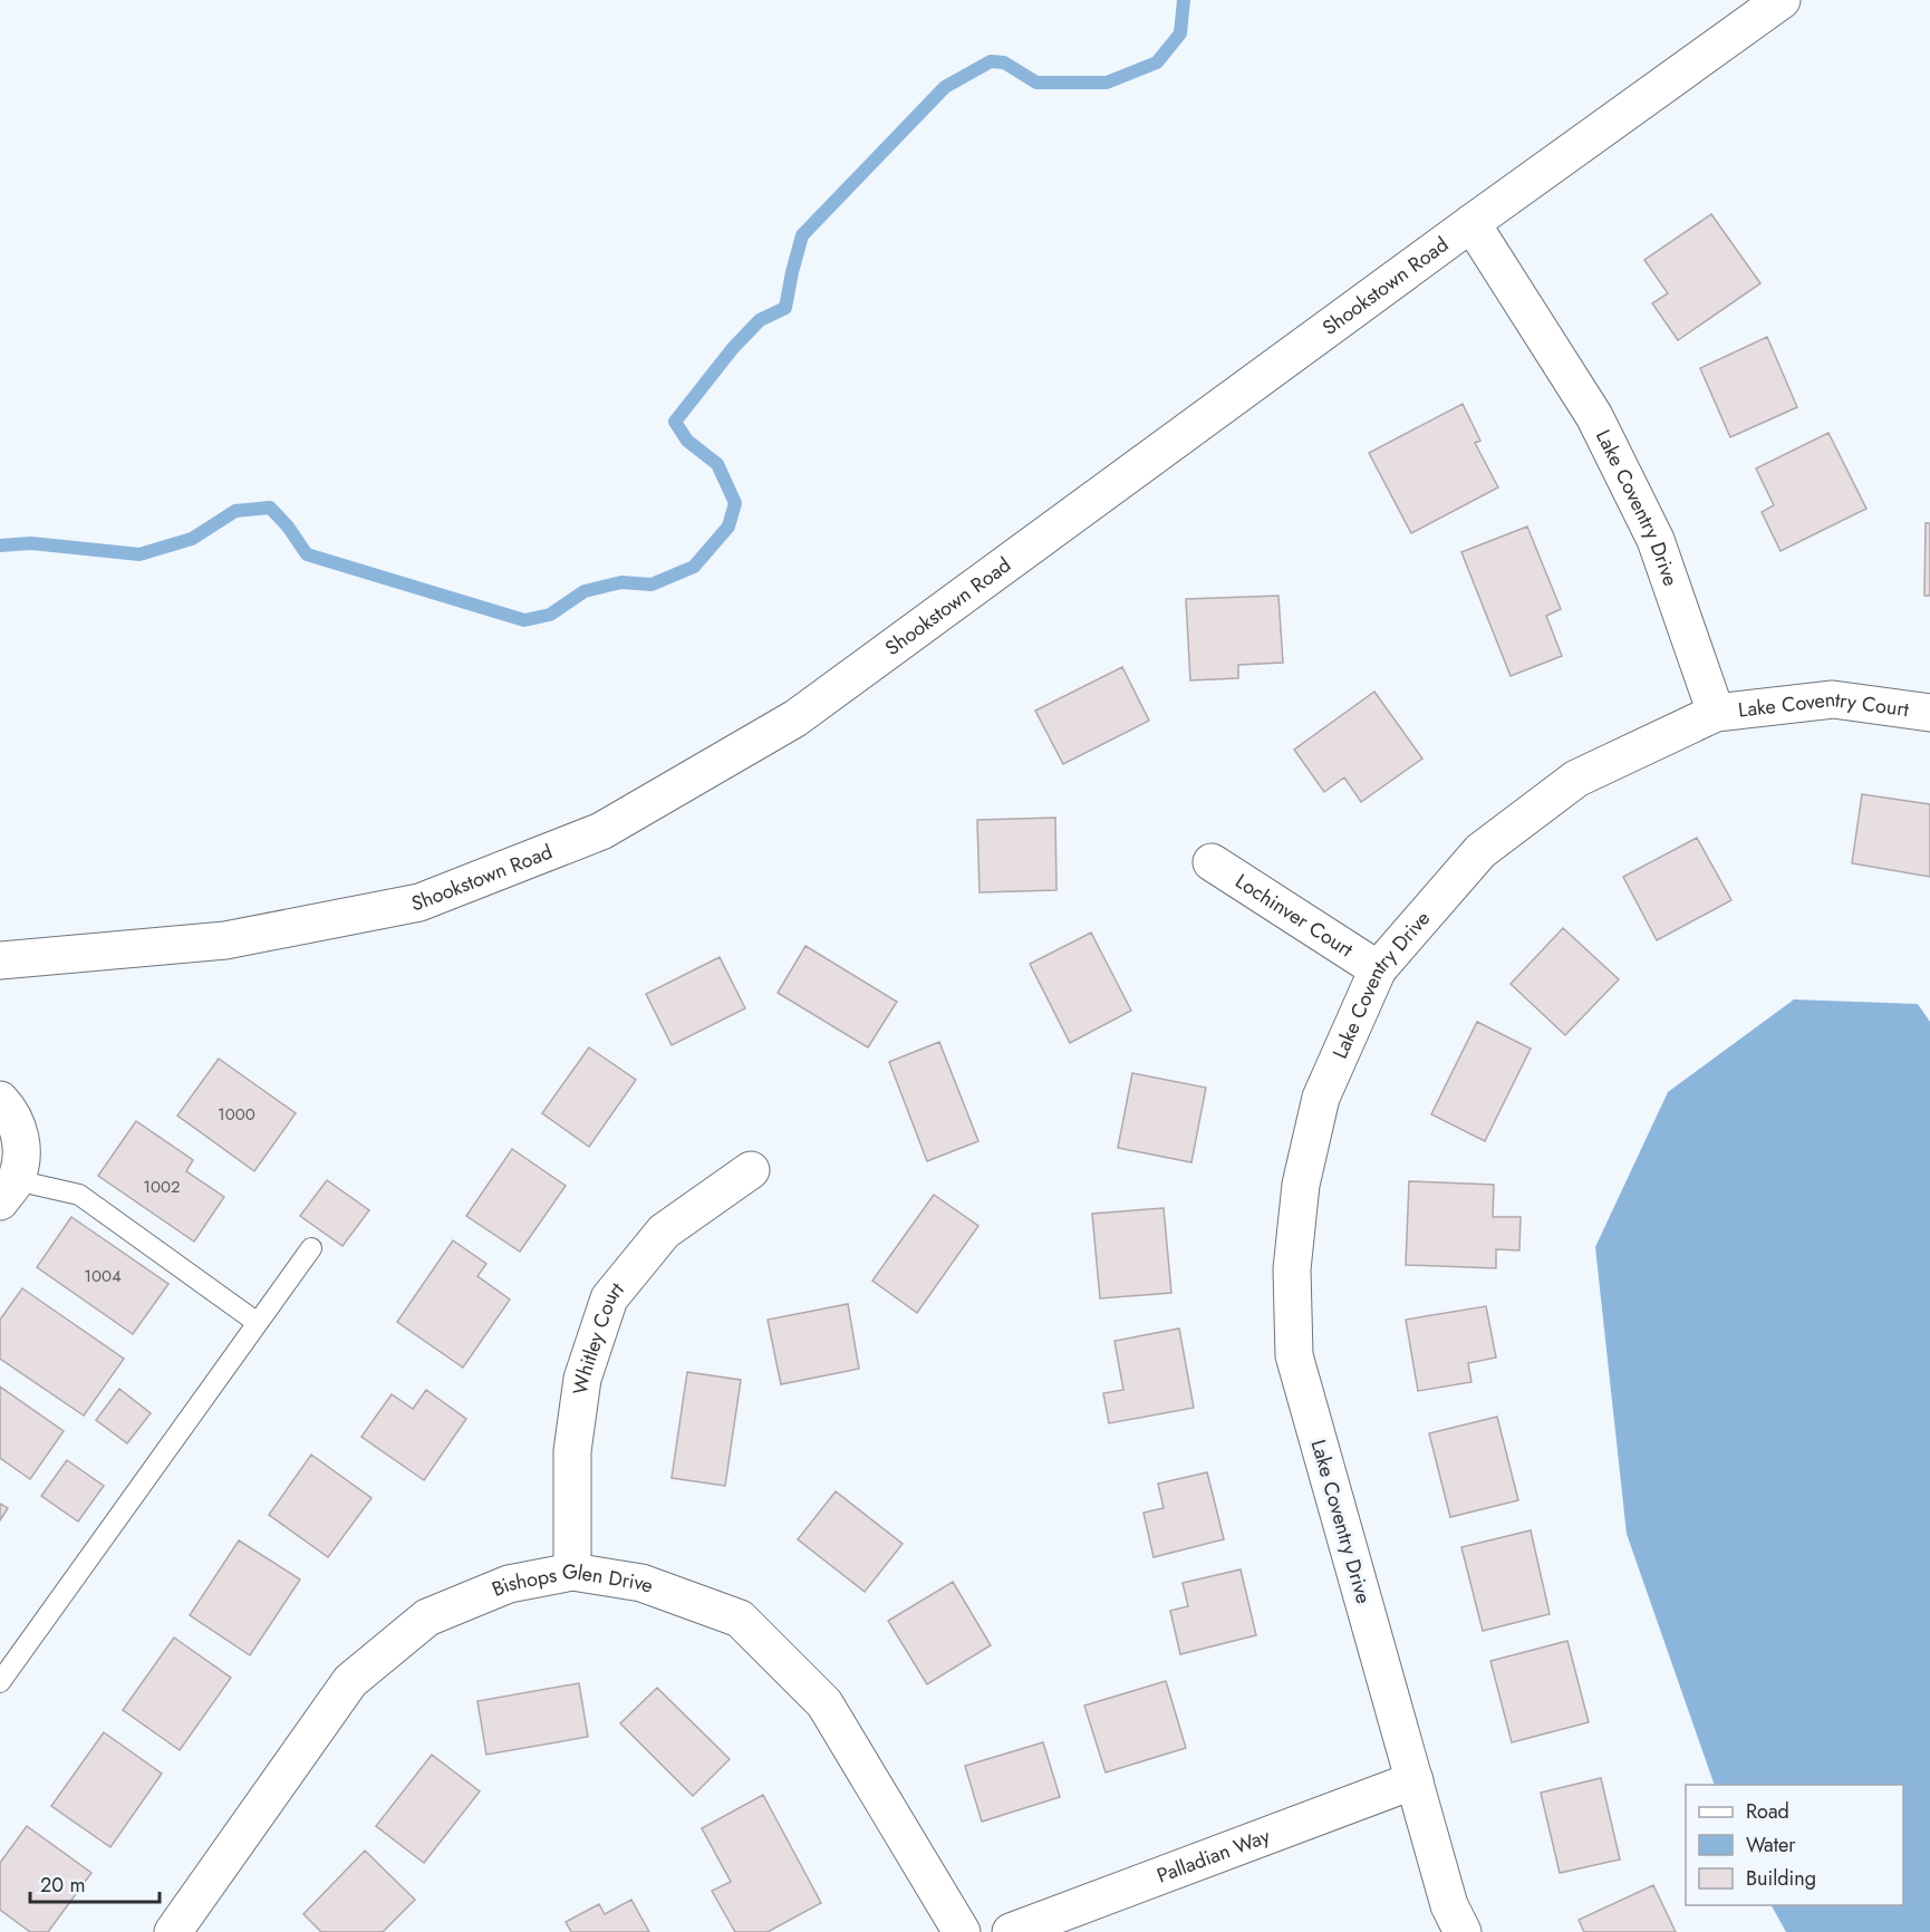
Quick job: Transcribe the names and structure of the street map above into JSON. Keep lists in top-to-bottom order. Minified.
{"streets":{"street":["Shookstown Road","Lake Coventry Drive","Lake Coventry Court","Lochinver Court","Whitley Court","Bishops Glen Drive","Palladian Way"]},"crossings":[["Shookstown Road","Lake Coventry Drive"],["Lake Coventry Drive","Lake Coventry Court"],["Lake Coventry Drive","Lochinver Court"],["Lake Coventry Drive","Palladian Way"],["Whitley Court","Bishops Glen Drive"]],"house_numbers":["1000","1002","1004"],"legend":["Road","Water","Building"],"scale_bar":"20 m"}
